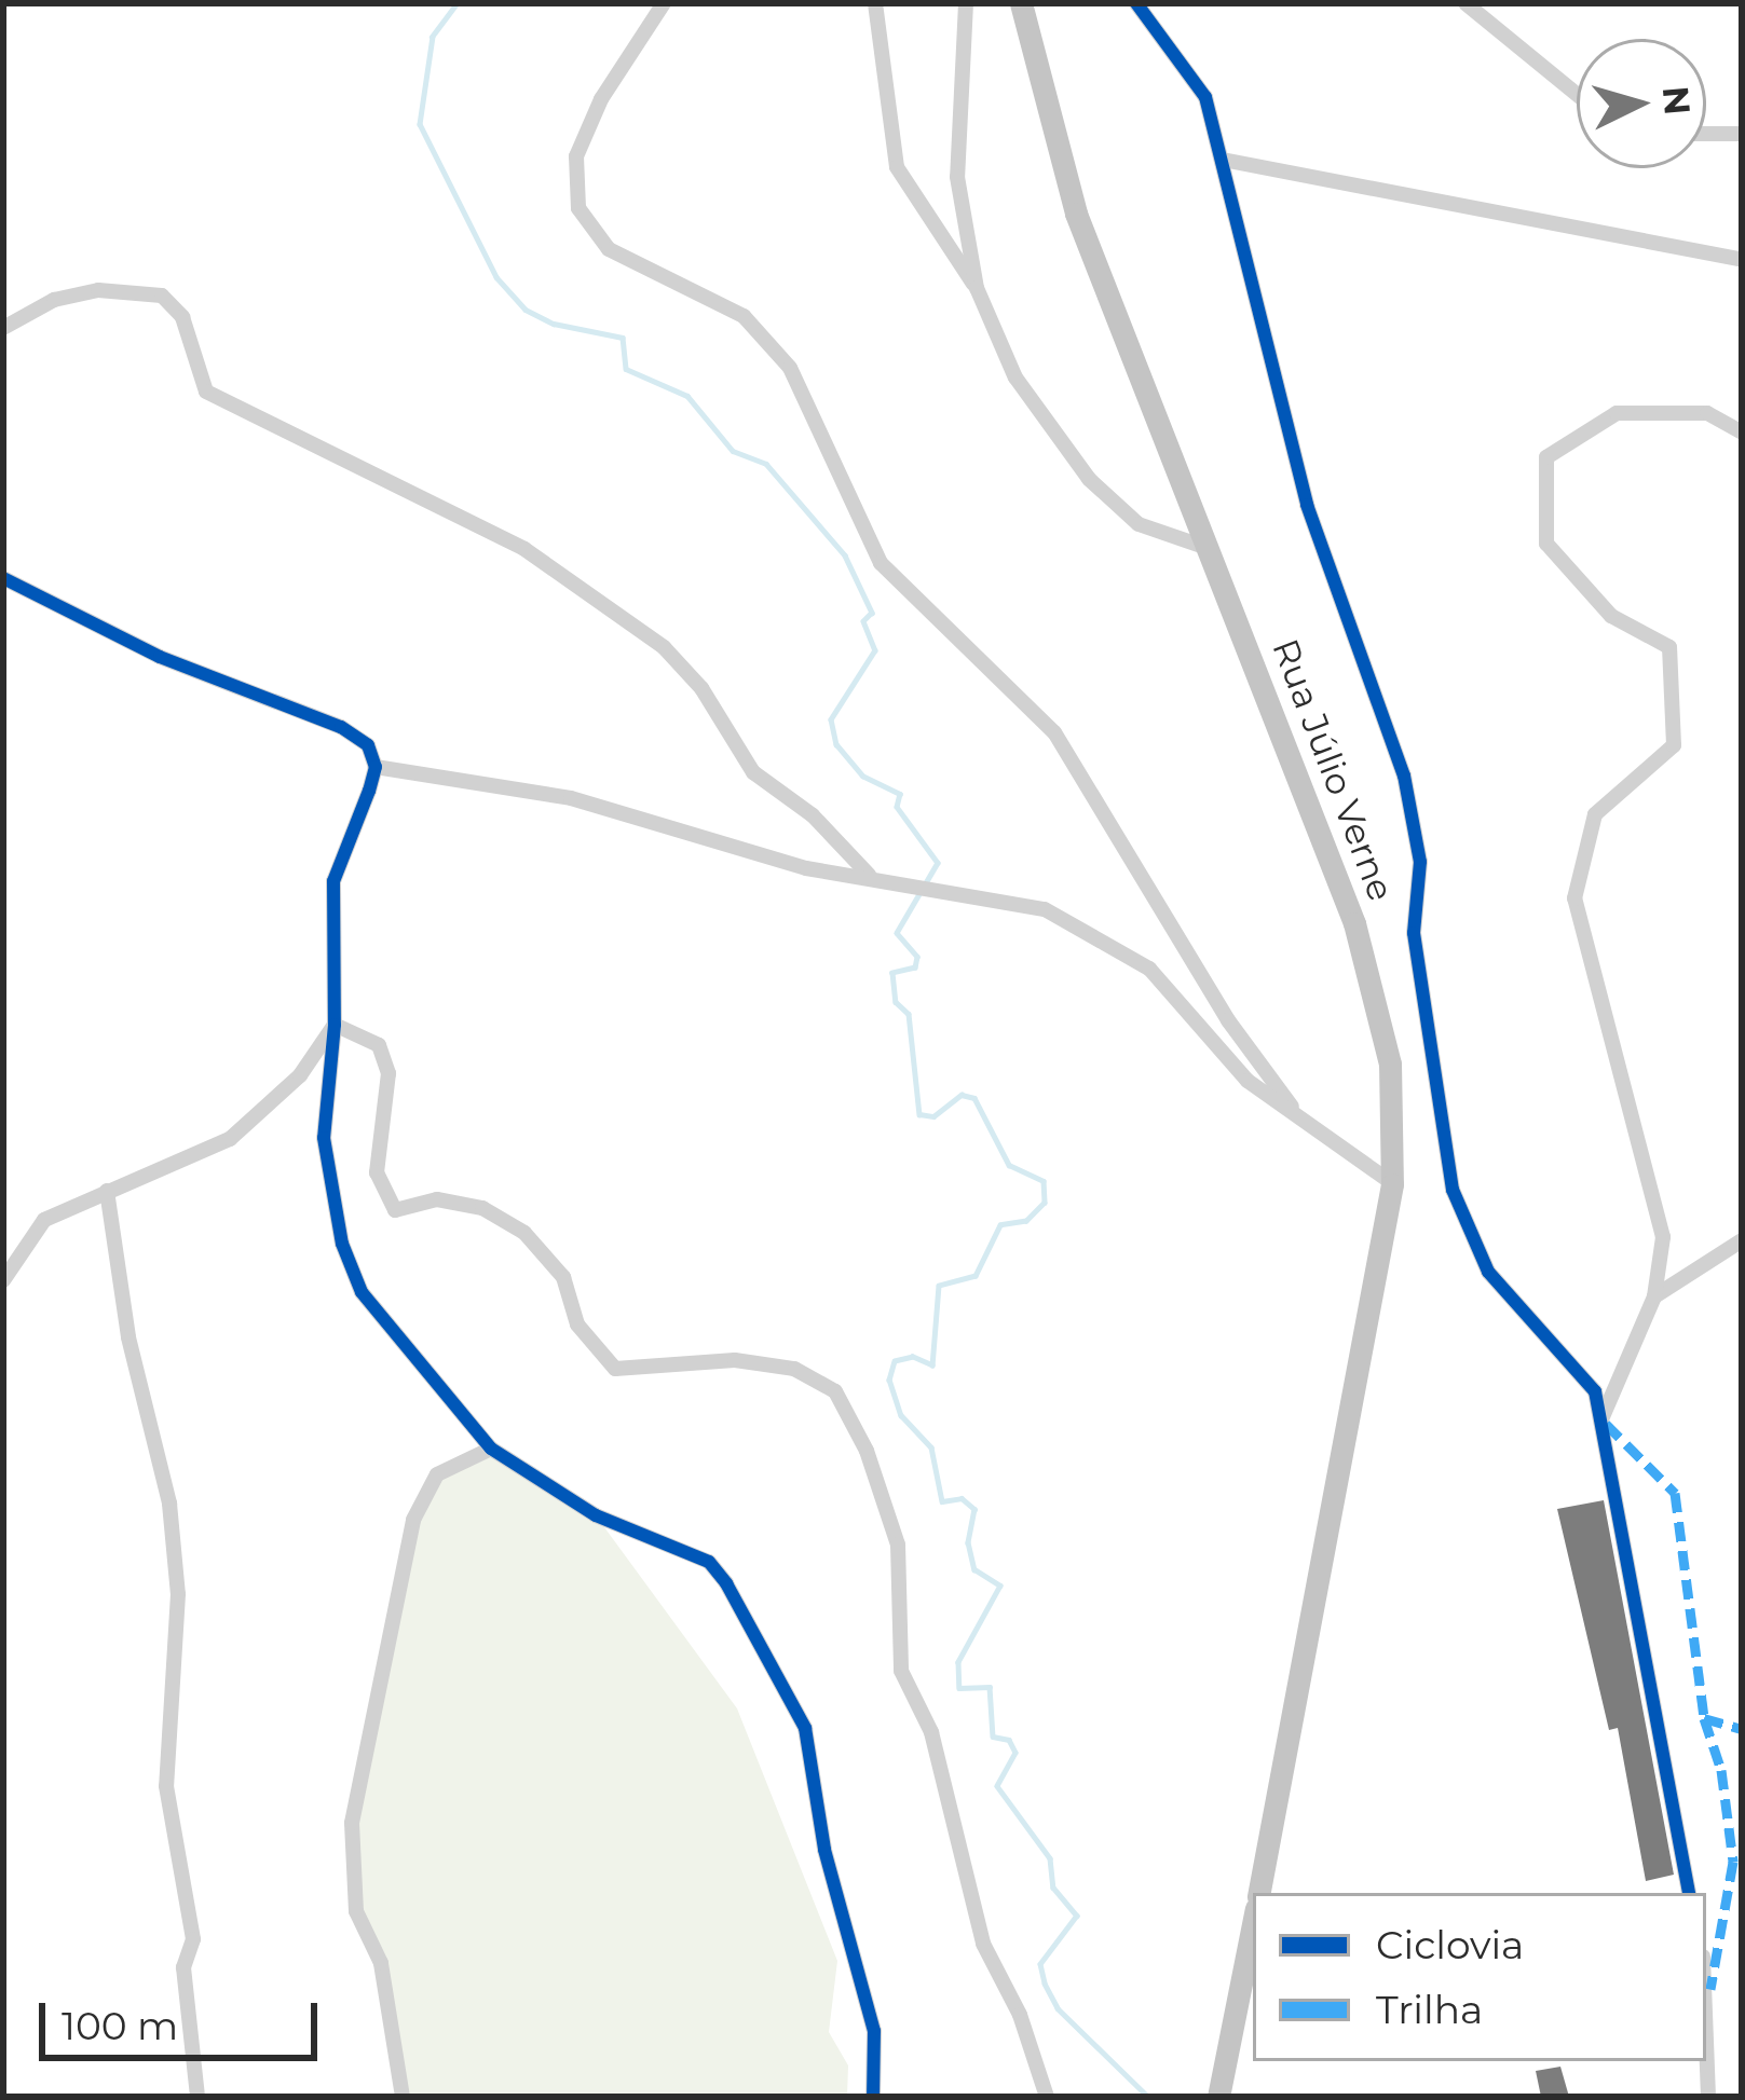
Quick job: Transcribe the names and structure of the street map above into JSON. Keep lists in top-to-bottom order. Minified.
{"streets":{"main road":["Rua Júlio Verne"]},"legend":["Ciclovia","Trilha"],"scale_bar":"100 m","north":"right"}
